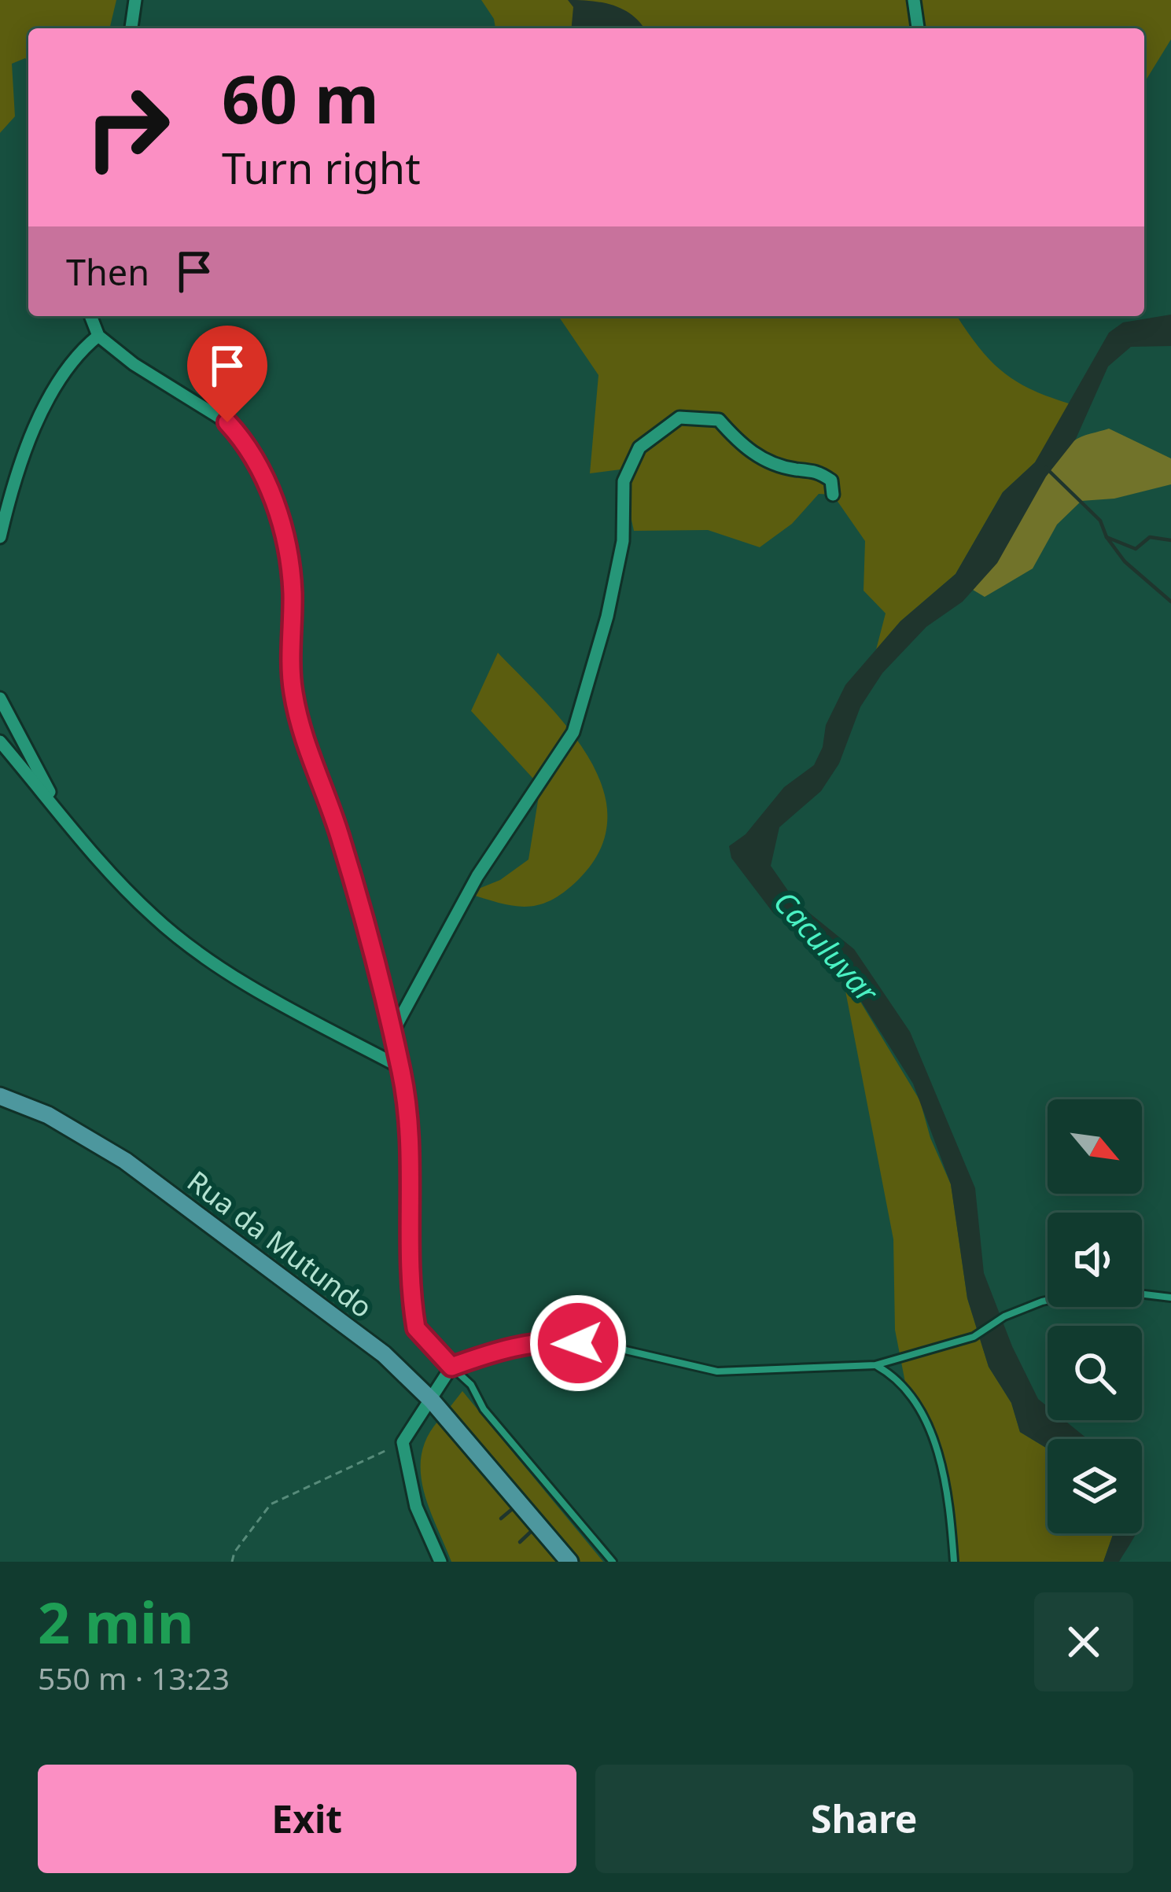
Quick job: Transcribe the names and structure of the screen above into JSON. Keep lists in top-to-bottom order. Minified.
{"streets":{"main road":["Rua da Mutundo"]},"water":["Caculuvar"],"north":"bottom right","page":{"turn":["60 m","Turn right"],"then":"Then","heading":["2 min","550 m · 13:23"],"buttons":["Exit","Share"]}}
